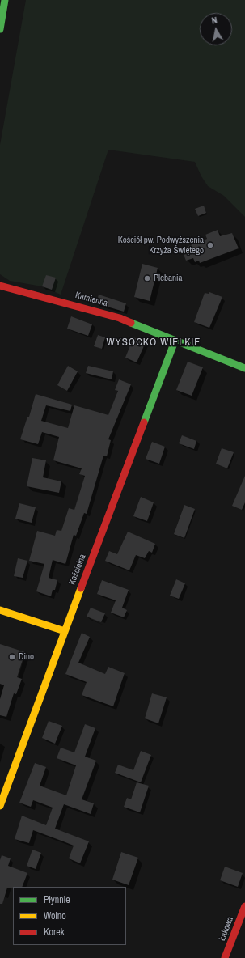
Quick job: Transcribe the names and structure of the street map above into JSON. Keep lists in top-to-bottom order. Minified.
{"streets":{"street":["Kamienna","Kościelna","Łąkowa"]},"crossings":[["Kamienna","Kościelna"]],"districts":["WYSOCKO WIELKIE"],"places":["Kościół pw. Podwyższenia Krzyża Świętego","Plebania","Dino"],"legend":["Płynnie","Wolno","Korek"],"north":"top"}
